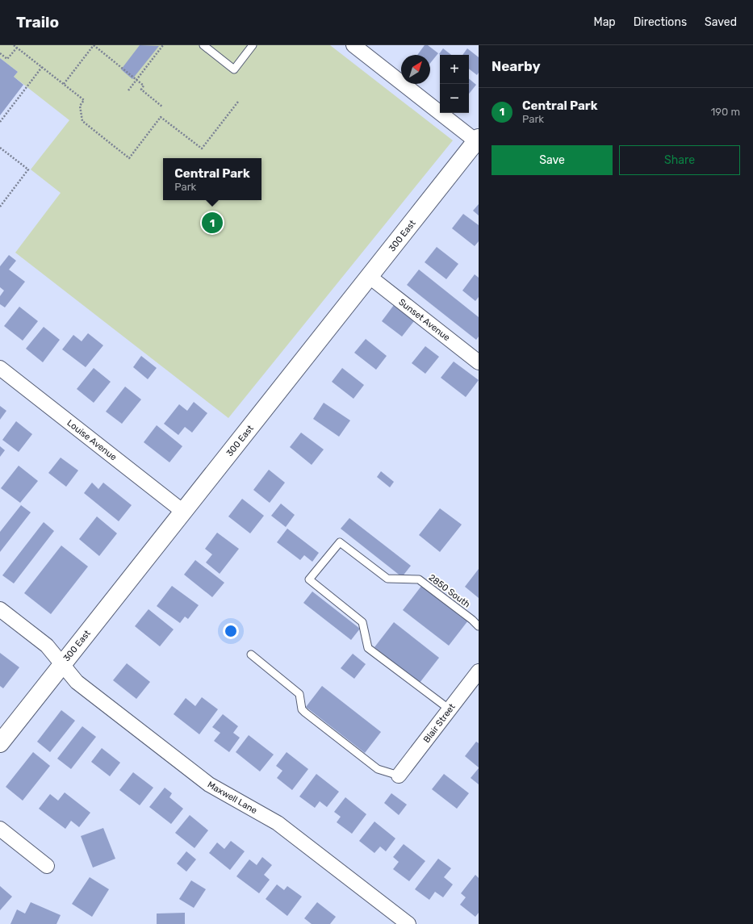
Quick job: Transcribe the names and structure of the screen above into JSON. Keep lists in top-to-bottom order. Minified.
{"streets":{"street":["300 East","Sunset Avenue","Louise Avenue","Blair Street","Maxwell Lane"],"lane":["2850 South"]},"crossings":[["300 East","Sunset Avenue"],["300 East","Louise Avenue"],["300 East","Maxwell Lane"],["2850 South","Blair Street"]],"north":"top right","page":{"header":"Trailo","nav":["Map","Directions","Saved"],"heading":"Nearby","map_buttons":["+","−"],"list":[{"mark":"1","name":"Central Park","note":"Park","value":"190 m"}],"buttons":["Save","Share"],"popup":["Central Park","Park"],"pins":"1"}}
